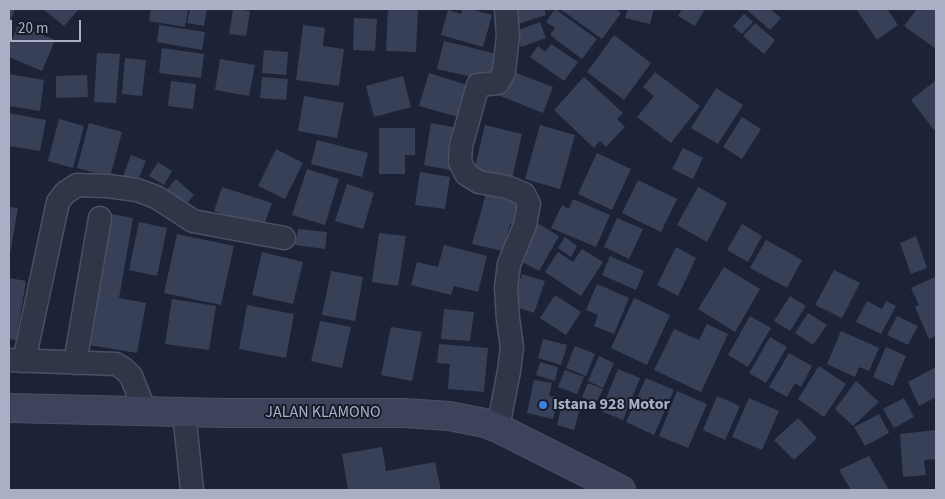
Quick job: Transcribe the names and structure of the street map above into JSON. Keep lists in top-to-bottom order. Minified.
{"streets":{"main road":["JALAN KLAMONO"]},"places":["Istana 928 Motor"],"scale_bar":"20 m"}
